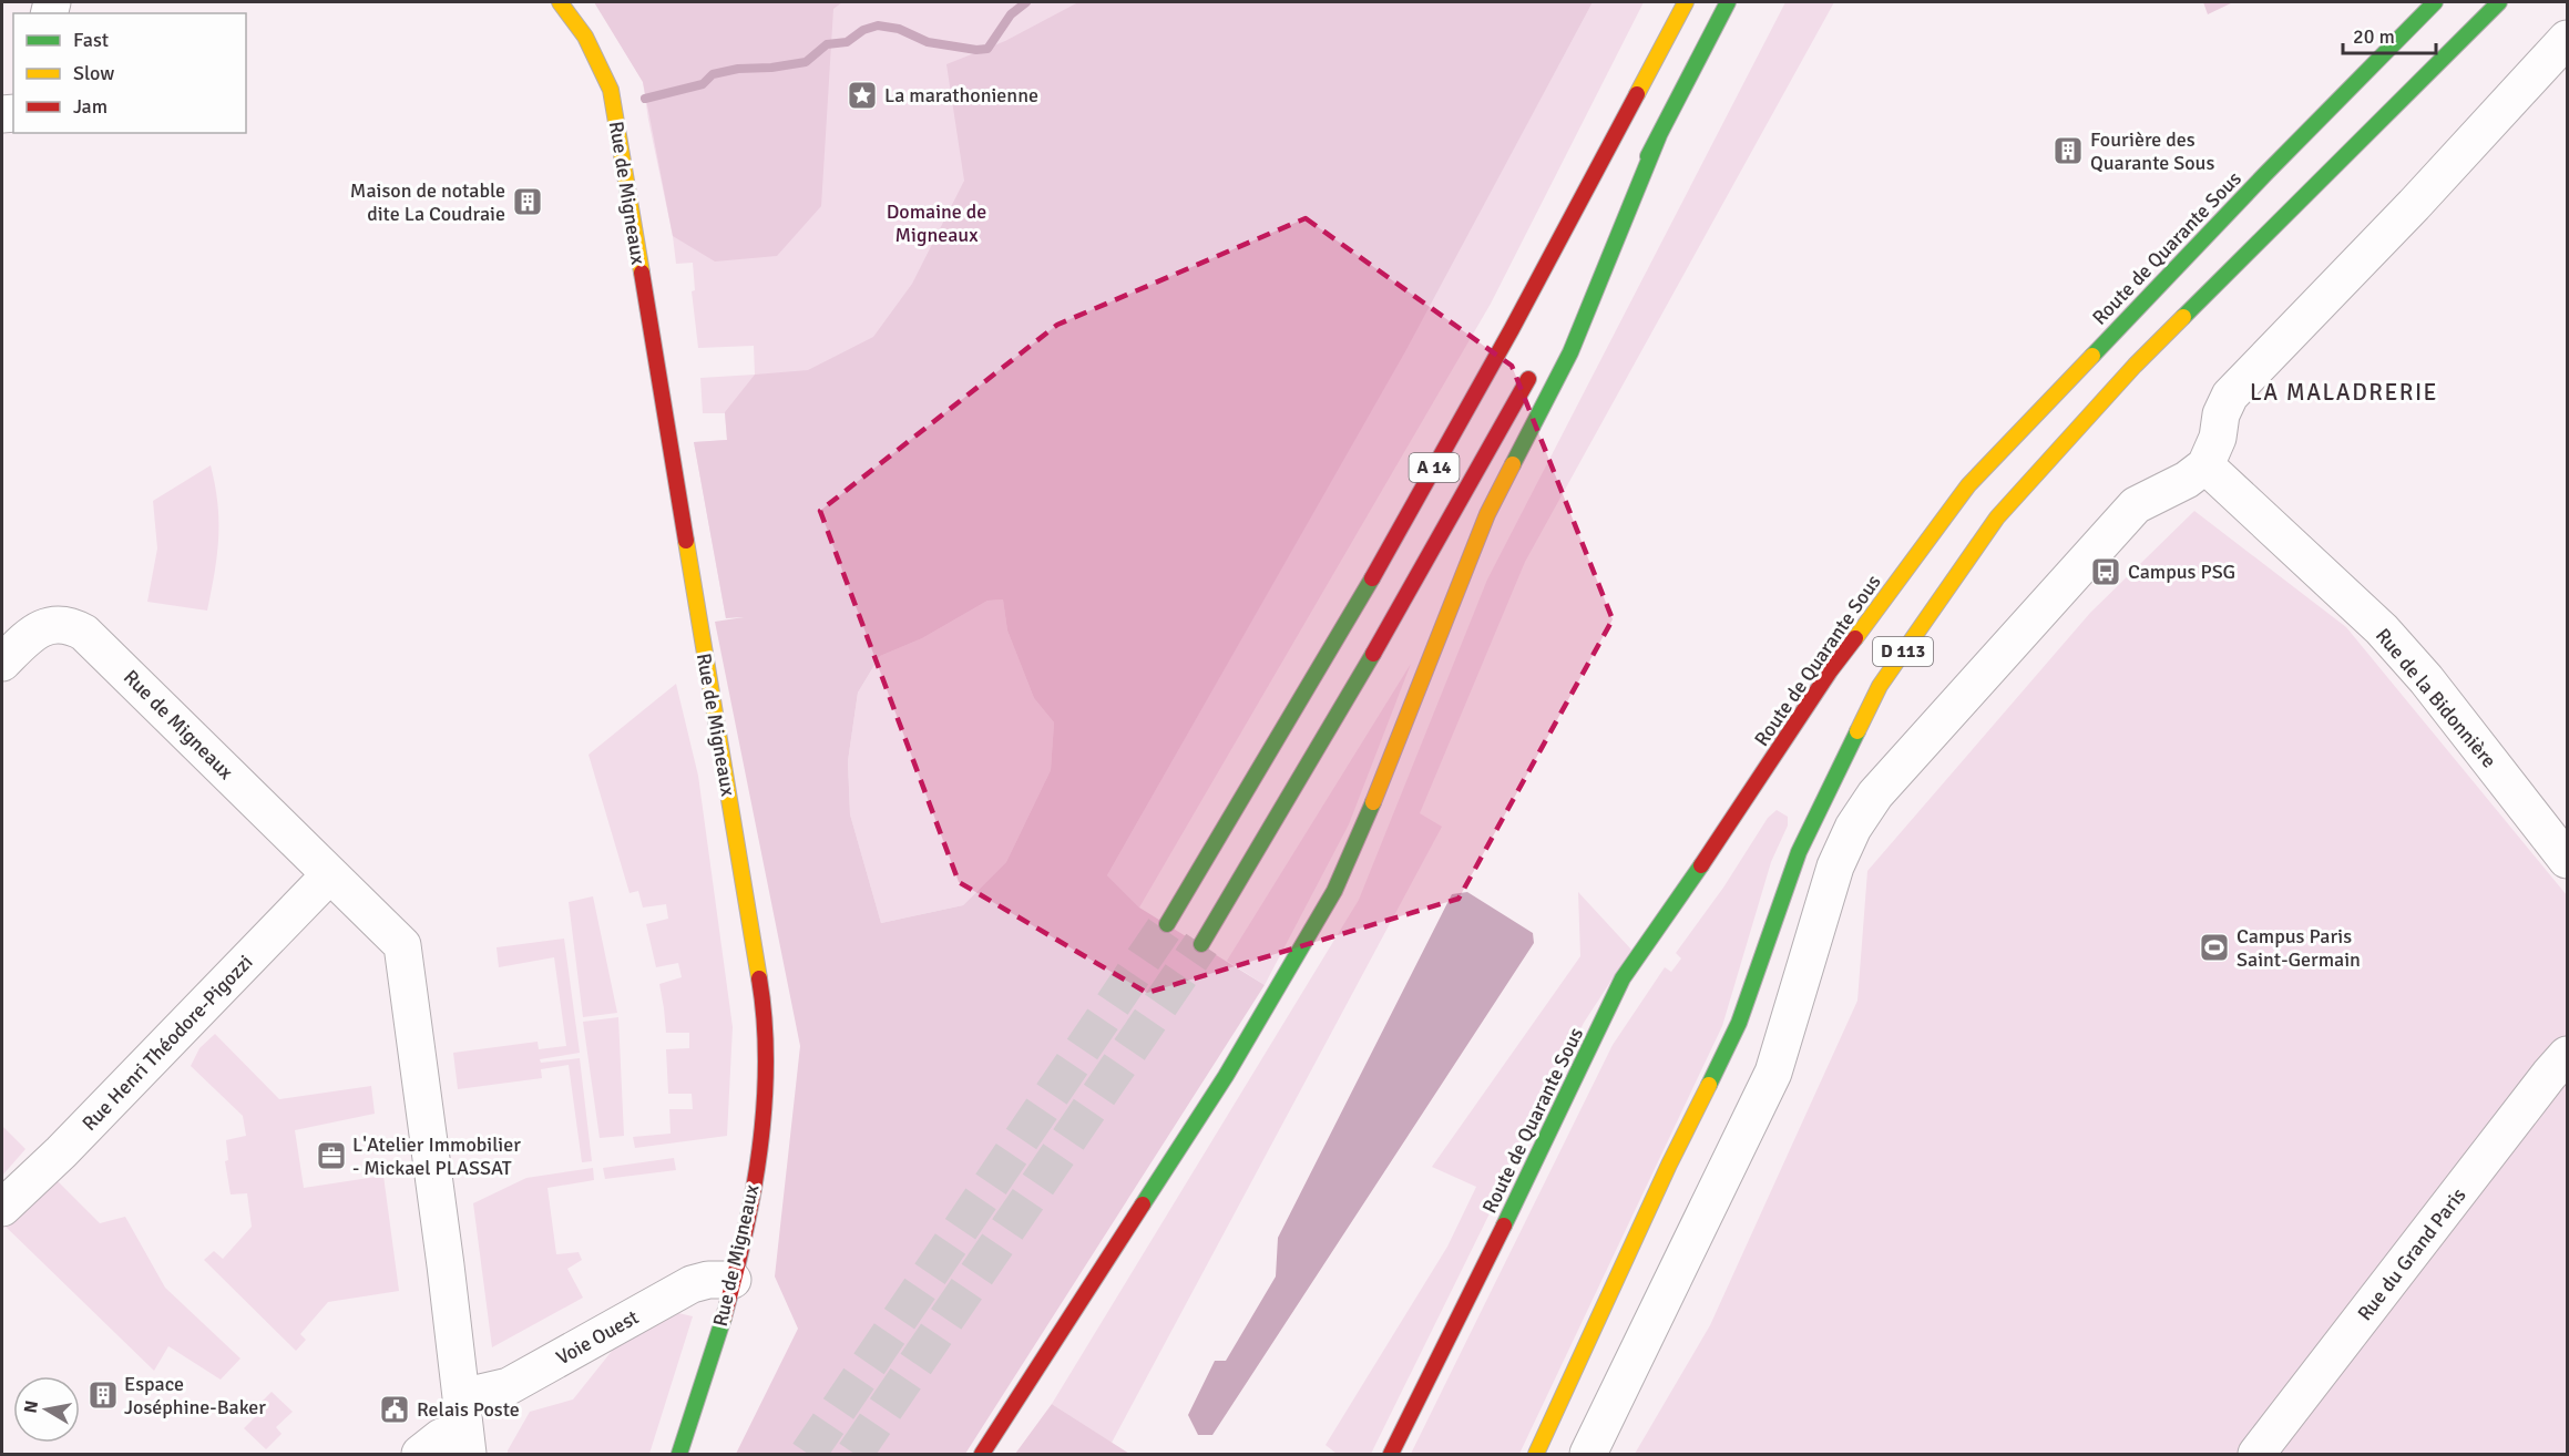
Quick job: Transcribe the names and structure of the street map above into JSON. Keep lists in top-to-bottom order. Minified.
{"streets":{"main road":["Rue de Migneaux","Route de Quarante Sous","A 14","D 113"],"street":["Rue de la Bidonnière","Rue Henri Théodore-Pigozzi","Rue du Grand Paris","Voie Ouest"]},"crossings":[["Rue de Migneaux","Rue Henri Théodore-Pigozzi"],["Rue de Migneaux","Voie Ouest"]],"districts":["LA MALADRERIE"],"parks":["Domaine de Migneaux"],"places":{"place":["La marathonienne"],"building":["Fourière des Quarante Sous","Maison de notable dite La Coudraie","Espace Joséphine-Baker"],"bus stop":["Campus PSG"],"sports":["Campus Paris Saint-Germain"],"office":["L'Atelier Immobilier - Mickael PLASSAT"],"public building":["Relais Poste"]},"legend":["Fast","Slow","Jam"],"scale_bar":"20 m","north":"left"}
